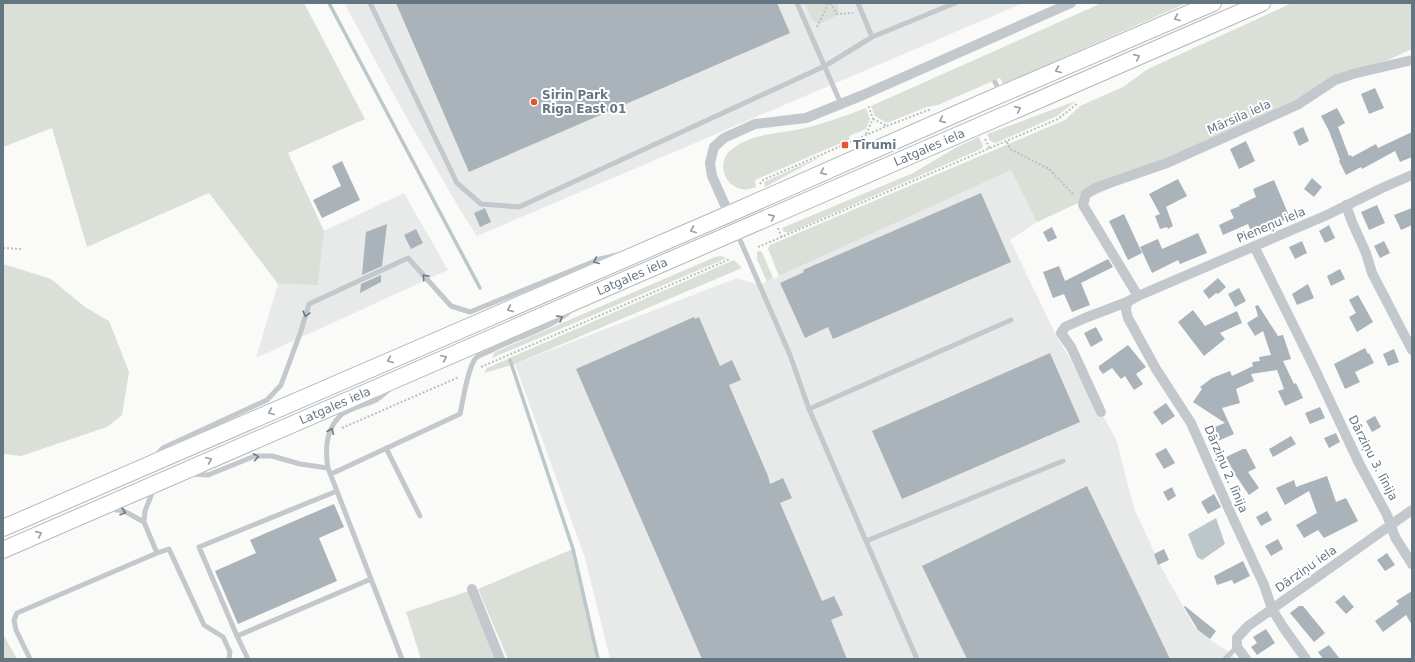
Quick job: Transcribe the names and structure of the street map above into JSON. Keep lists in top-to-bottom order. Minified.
{"streets":{"highway":["Latgales iela"],"street":["Mārsila iela","Pieneņu iela","Dārziņu 3. līnija","Dārziņu 2. līnija","Dārziņu iela"]},"crossings":[["Pieneņu iela","Dārziņu 3. līnija"],["Dārziņu 3. līnija","Dārziņu iela"],["Dārziņu 2. līnija","Dārziņu iela"]],"places":{"other":["Sirin Park Riga East 01"],"transit":["Tīrumi"]}}
